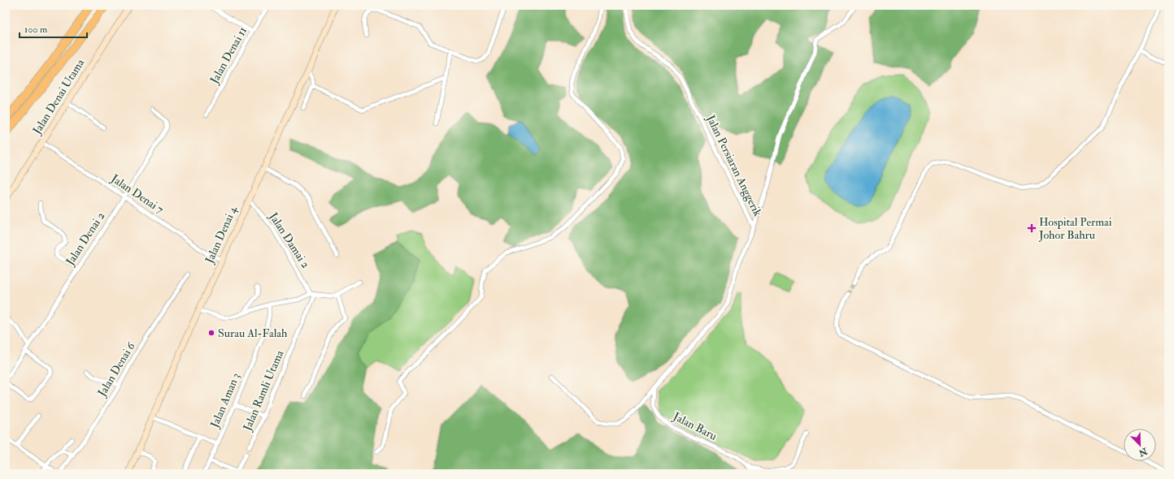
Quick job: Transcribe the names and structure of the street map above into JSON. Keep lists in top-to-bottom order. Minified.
{"streets":{"street":["Jalan Denai 11","Jalan Denai Utama","Jalan Persiaran Anggerik","Jalan Denai 7","Jalan Denai 4","Jalan Denai 2","Jalan Damai 2","Jalan Denai 6","Jalan Ramli Utama","Jalan Aman 3","Jalan Baru"]},"crossings":[["Jalan Denai Utama","Jalan Denai 7"],["Jalan Persiaran Anggerik","Jalan Baru"],["Jalan Denai 7","Jalan Denai 4"],["Jalan Denai 7","Jalan Denai 2"],["Jalan Denai 4","Jalan Damai 2"],["Jalan Damai 2","Jalan Ramli Utama"]],"places":{"health":["Hospital Permai Johor Bahru"],"other":["Surau Al-Falah"]},"scale_bar":"100 m","north":"bottom right"}
